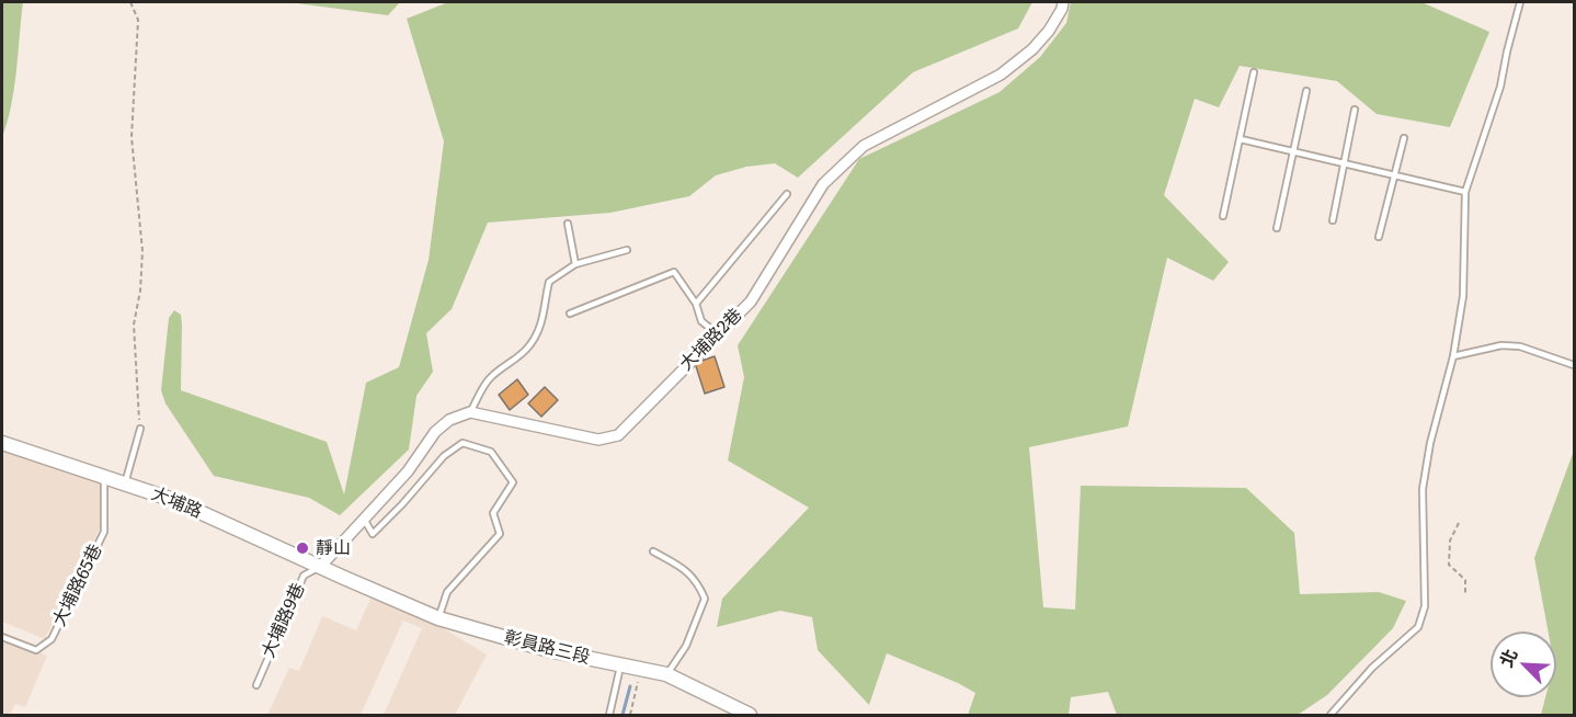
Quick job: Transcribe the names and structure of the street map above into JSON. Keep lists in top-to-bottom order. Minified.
{"streets":{"main road":["大埔路","彰員路三段"],"street":["大埔路2巷"],"lane":["大埔路65巷","大埔路9巷"]},"crossings":[["大埔路","大埔路65巷"],["大埔路","大埔路9巷"],["大埔路","彰員路三段"]],"places":["靜山"],"north":"top left"}
